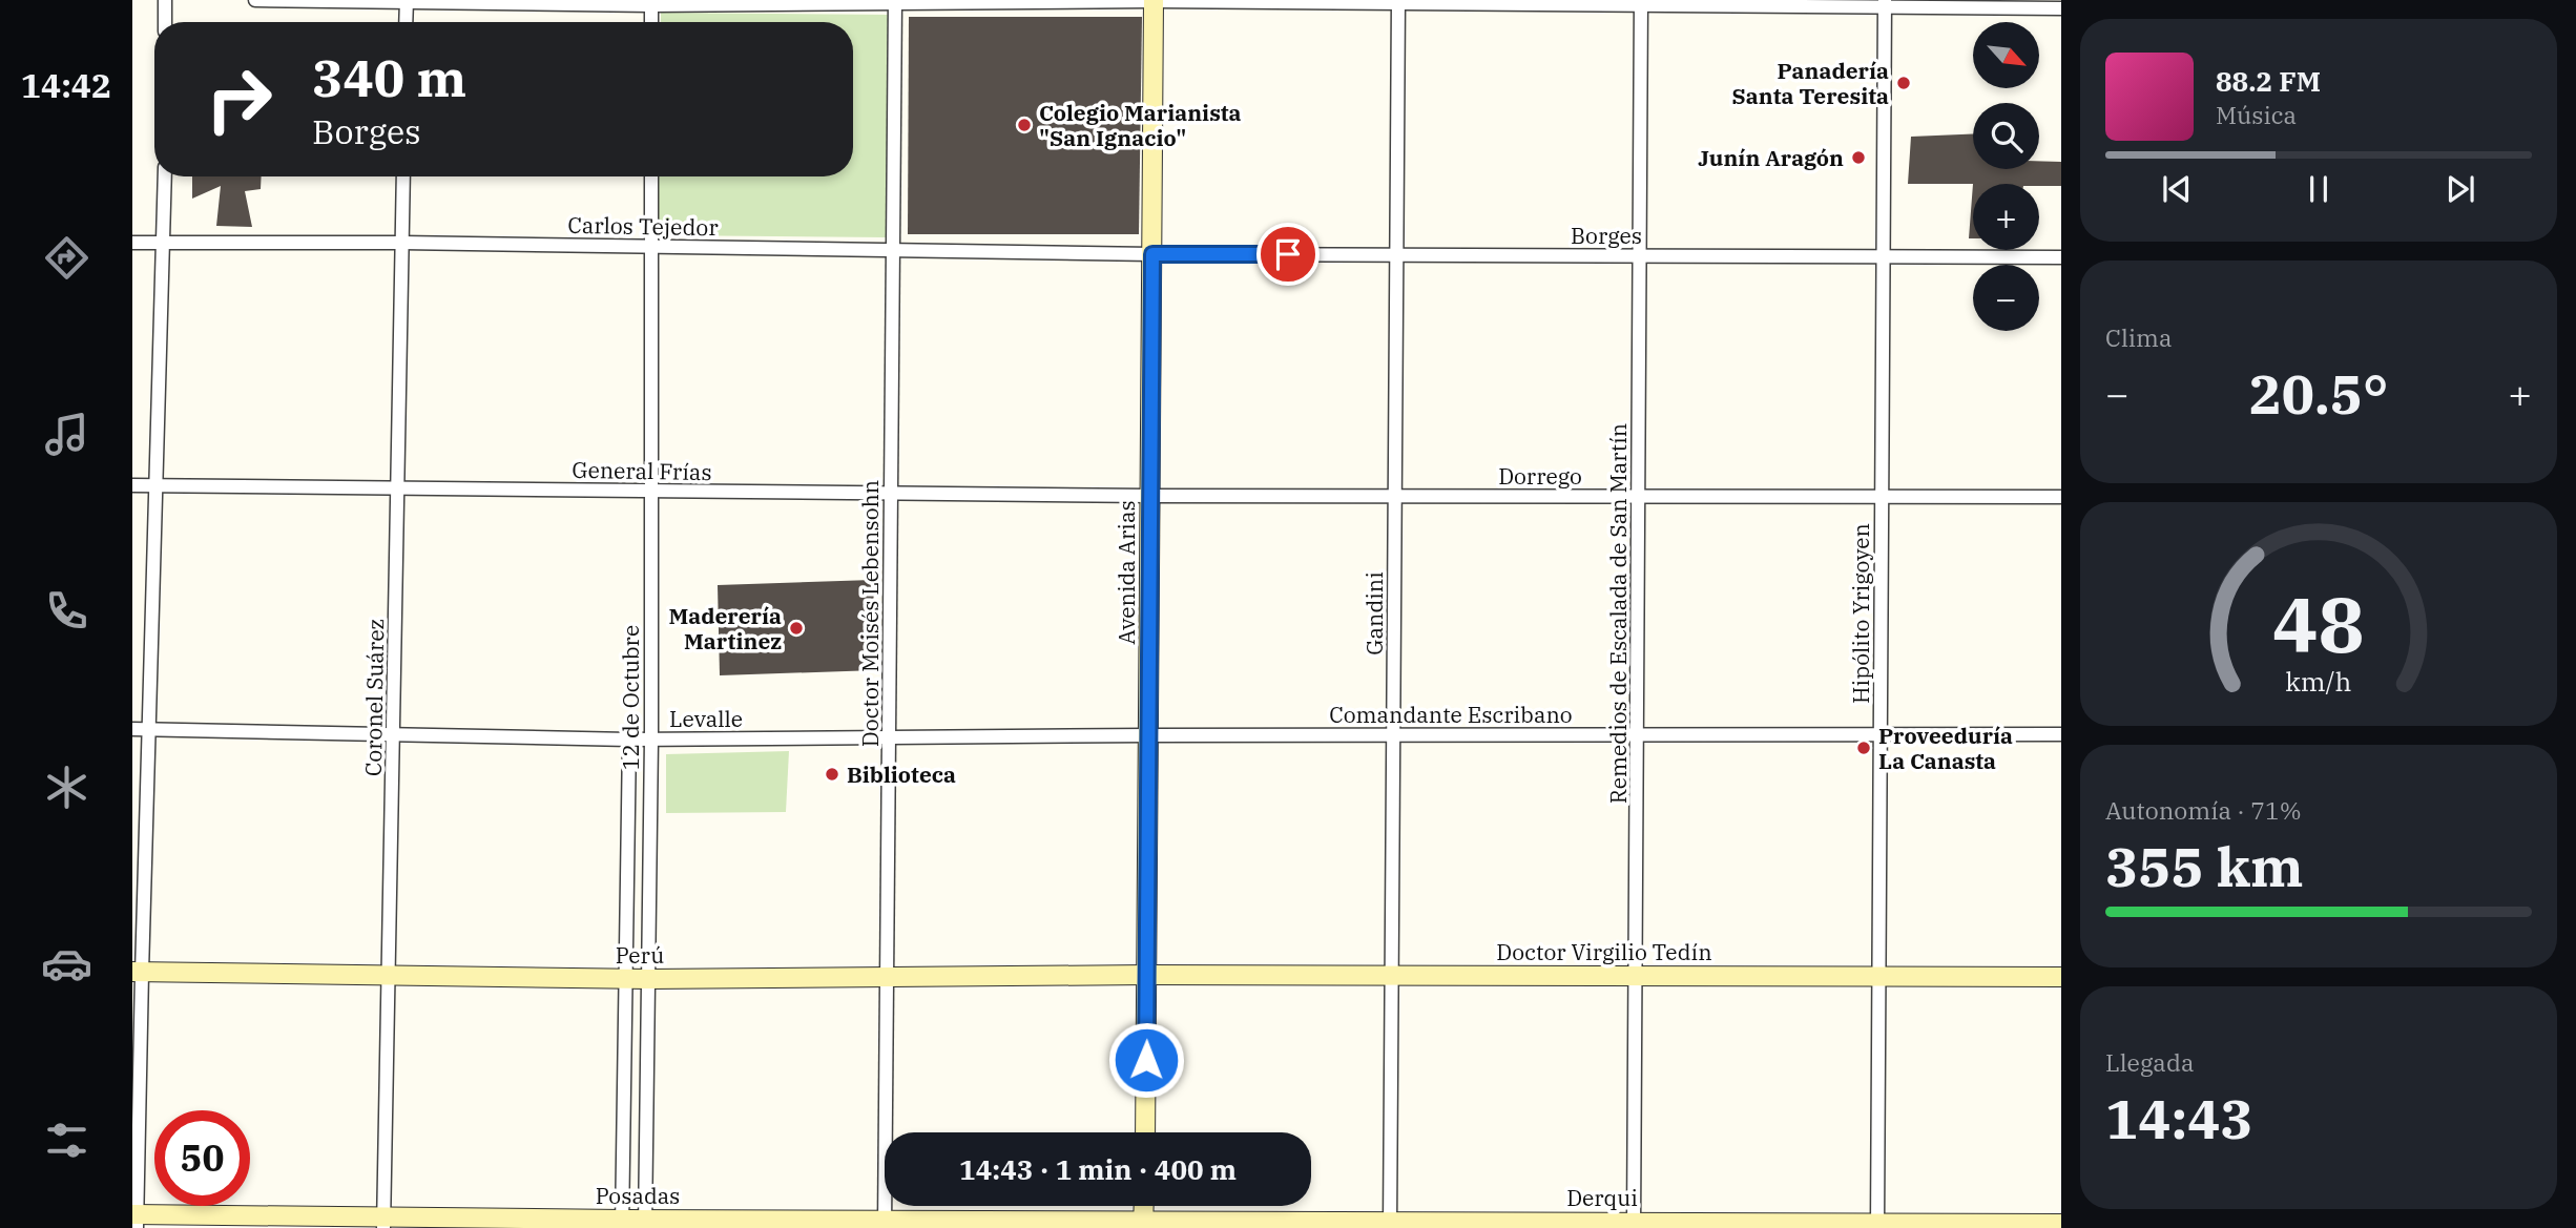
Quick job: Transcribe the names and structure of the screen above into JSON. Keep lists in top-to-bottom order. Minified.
{"streets":{"main road":["Avenida Arias","Doctor Virgilio Tedín","Perú","Posadas","Derqui"],"street":["Carlos Tejedor","Borges","General Frías","Dorrego","Doctor Moisés Lebensohn","Gandini","Remedios de Escalada de San Martín","Hipólito Yrigoyen","Coronel Suárez","12 de Octubre","Comandante Escribano","Levalle"]},"crossings":[["Carlos Tejedor","Borges"],["Carlos Tejedor","Avenida Arias"],["Carlos Tejedor","Doctor Moisés Lebensohn"],["Carlos Tejedor","Coronel Suárez"],["Carlos Tejedor","12 de Octubre"],["Borges","Avenida Arias"],["Borges","Gandini"],["Borges","Remedios de Escalada de San Martín"],["Borges","Hipólito Yrigoyen"],["General Frías","Dorrego"],["General Frías","Avenida Arias"],["General Frías","Doctor Moisés Lebensohn"],["General Frías","Coronel Suárez"],["General Frías","12 de Octubre"],["Dorrego","Avenida Arias"],["Dorrego","Gandini"],["Dorrego","Remedios de Escalada de San Martín"],["Dorrego","Hipólito Yrigoyen"],["Avenida Arias","Comandante Escribano"],["Avenida Arias","Levalle"],["Avenida Arias","Doctor Virgilio Tedín"],["Avenida Arias","Perú"],["Doctor Moisés Lebensohn","Levalle"],["Doctor Moisés Lebensohn","Perú"],["Doctor Moisés Lebensohn","Posadas"],["Gandini","Comandante Escribano"],["Gandini","Doctor Virgilio Tedín"],["Gandini","Derqui"],["Remedios de Escalada de San Martín","Comandante Escribano"],["Remedios de Escalada de San Martín","Doctor Virgilio Tedín"],["Remedios de Escalada de San Martín","Derqui"],["Hipólito Yrigoyen","Comandante Escribano"],["Hipólito Yrigoyen","Doctor Virgilio Tedín"],["Hipólito Yrigoyen","Derqui"],["Coronel Suárez","Levalle"],["Coronel Suárez","Perú"],["Coronel Suárez","Posadas"],["12 de Octubre","Levalle"],["12 de Octubre","Perú"],["12 de Octubre","Posadas"],["Comandante Escribano","Levalle"],["Doctor Virgilio Tedín","Perú"],["Posadas","Derqui"]],"places":["Panadería Santa Teresita","Colegio Marianista \"San Ignacio\"","Junín Aragón","Maderería Martinez","Proveeduría La Canasta","Biblioteca"],"north":"bottom right","page":{"tabs":"14:42","map_buttons":["+","−"],"turn":["340 m","Borges"],"song":["88.2 FM","Música"],"tile":["Clima",["Autonomía · 71%","355 km"],["Llegada","14:43"]],"heat":["−","20.5°","+"],"limit":"50","trip":"14:43 · 1 min · 400 m","gauge":["48","km/h"]}}
